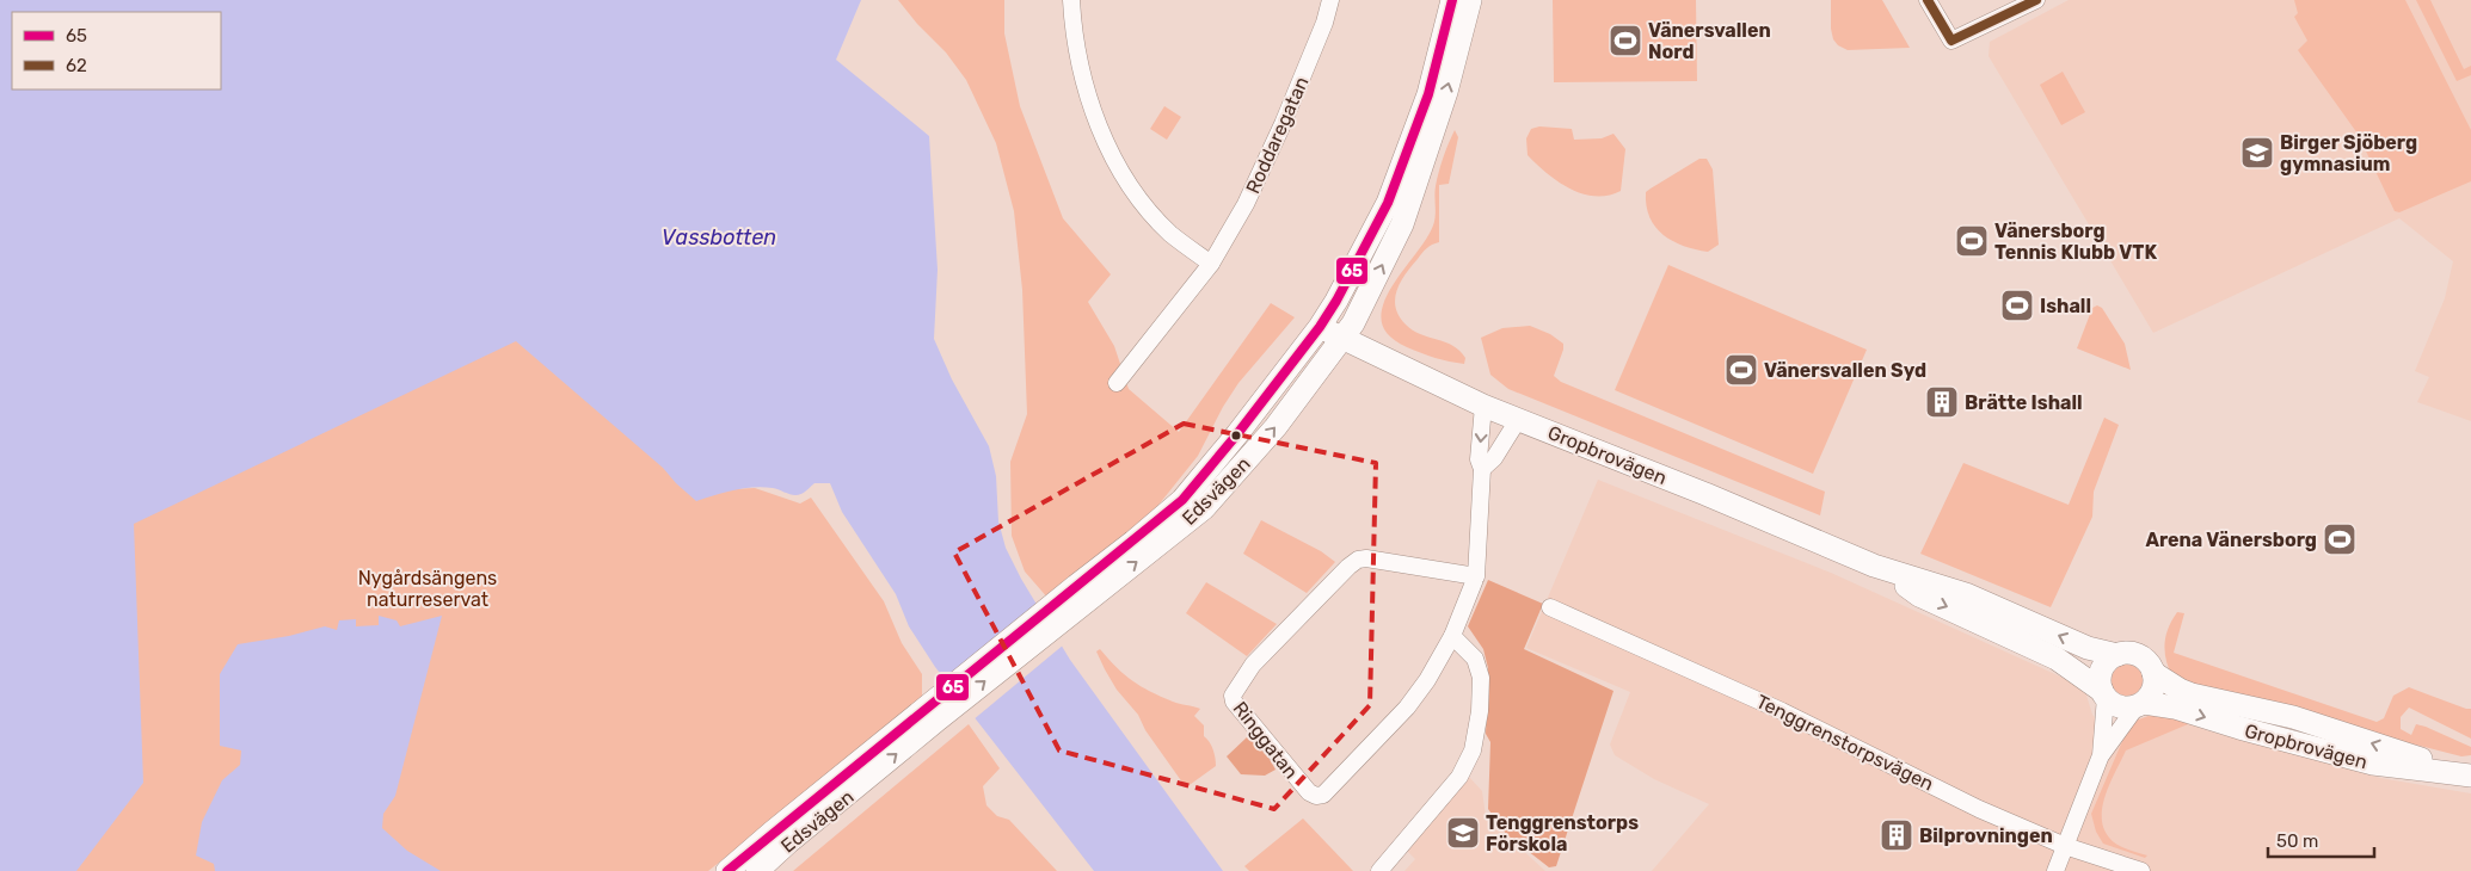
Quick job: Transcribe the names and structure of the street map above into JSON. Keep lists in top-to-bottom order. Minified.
{"streets":{"main road":["Gropbrovägen","Edsvägen"],"street":["Roddaregatan","Ringgatan","Tenggrenstorpsvägen"]},"crossings":[["Gropbrovägen","Edsvägen"],["Gropbrovägen","Ringgatan"]],"water":["Vassbotten"],"parks":["Nygårdsängens naturreservat"],"places":{"sports":["Vänersvallen Nord","Vänersborg Tennis Klubb VTK","Ishall","Vänersvallen Syd","Arena Vänersborg"],"school or university":["Birger Sjöberg gymnasium","Tenggrenstorps Förskola"],"building":["Brätte Ishall","Bilprovningen"]},"lines":["transit line 65","transit line 62"],"legend":["65","62"],"scale_bar":"50 m"}
